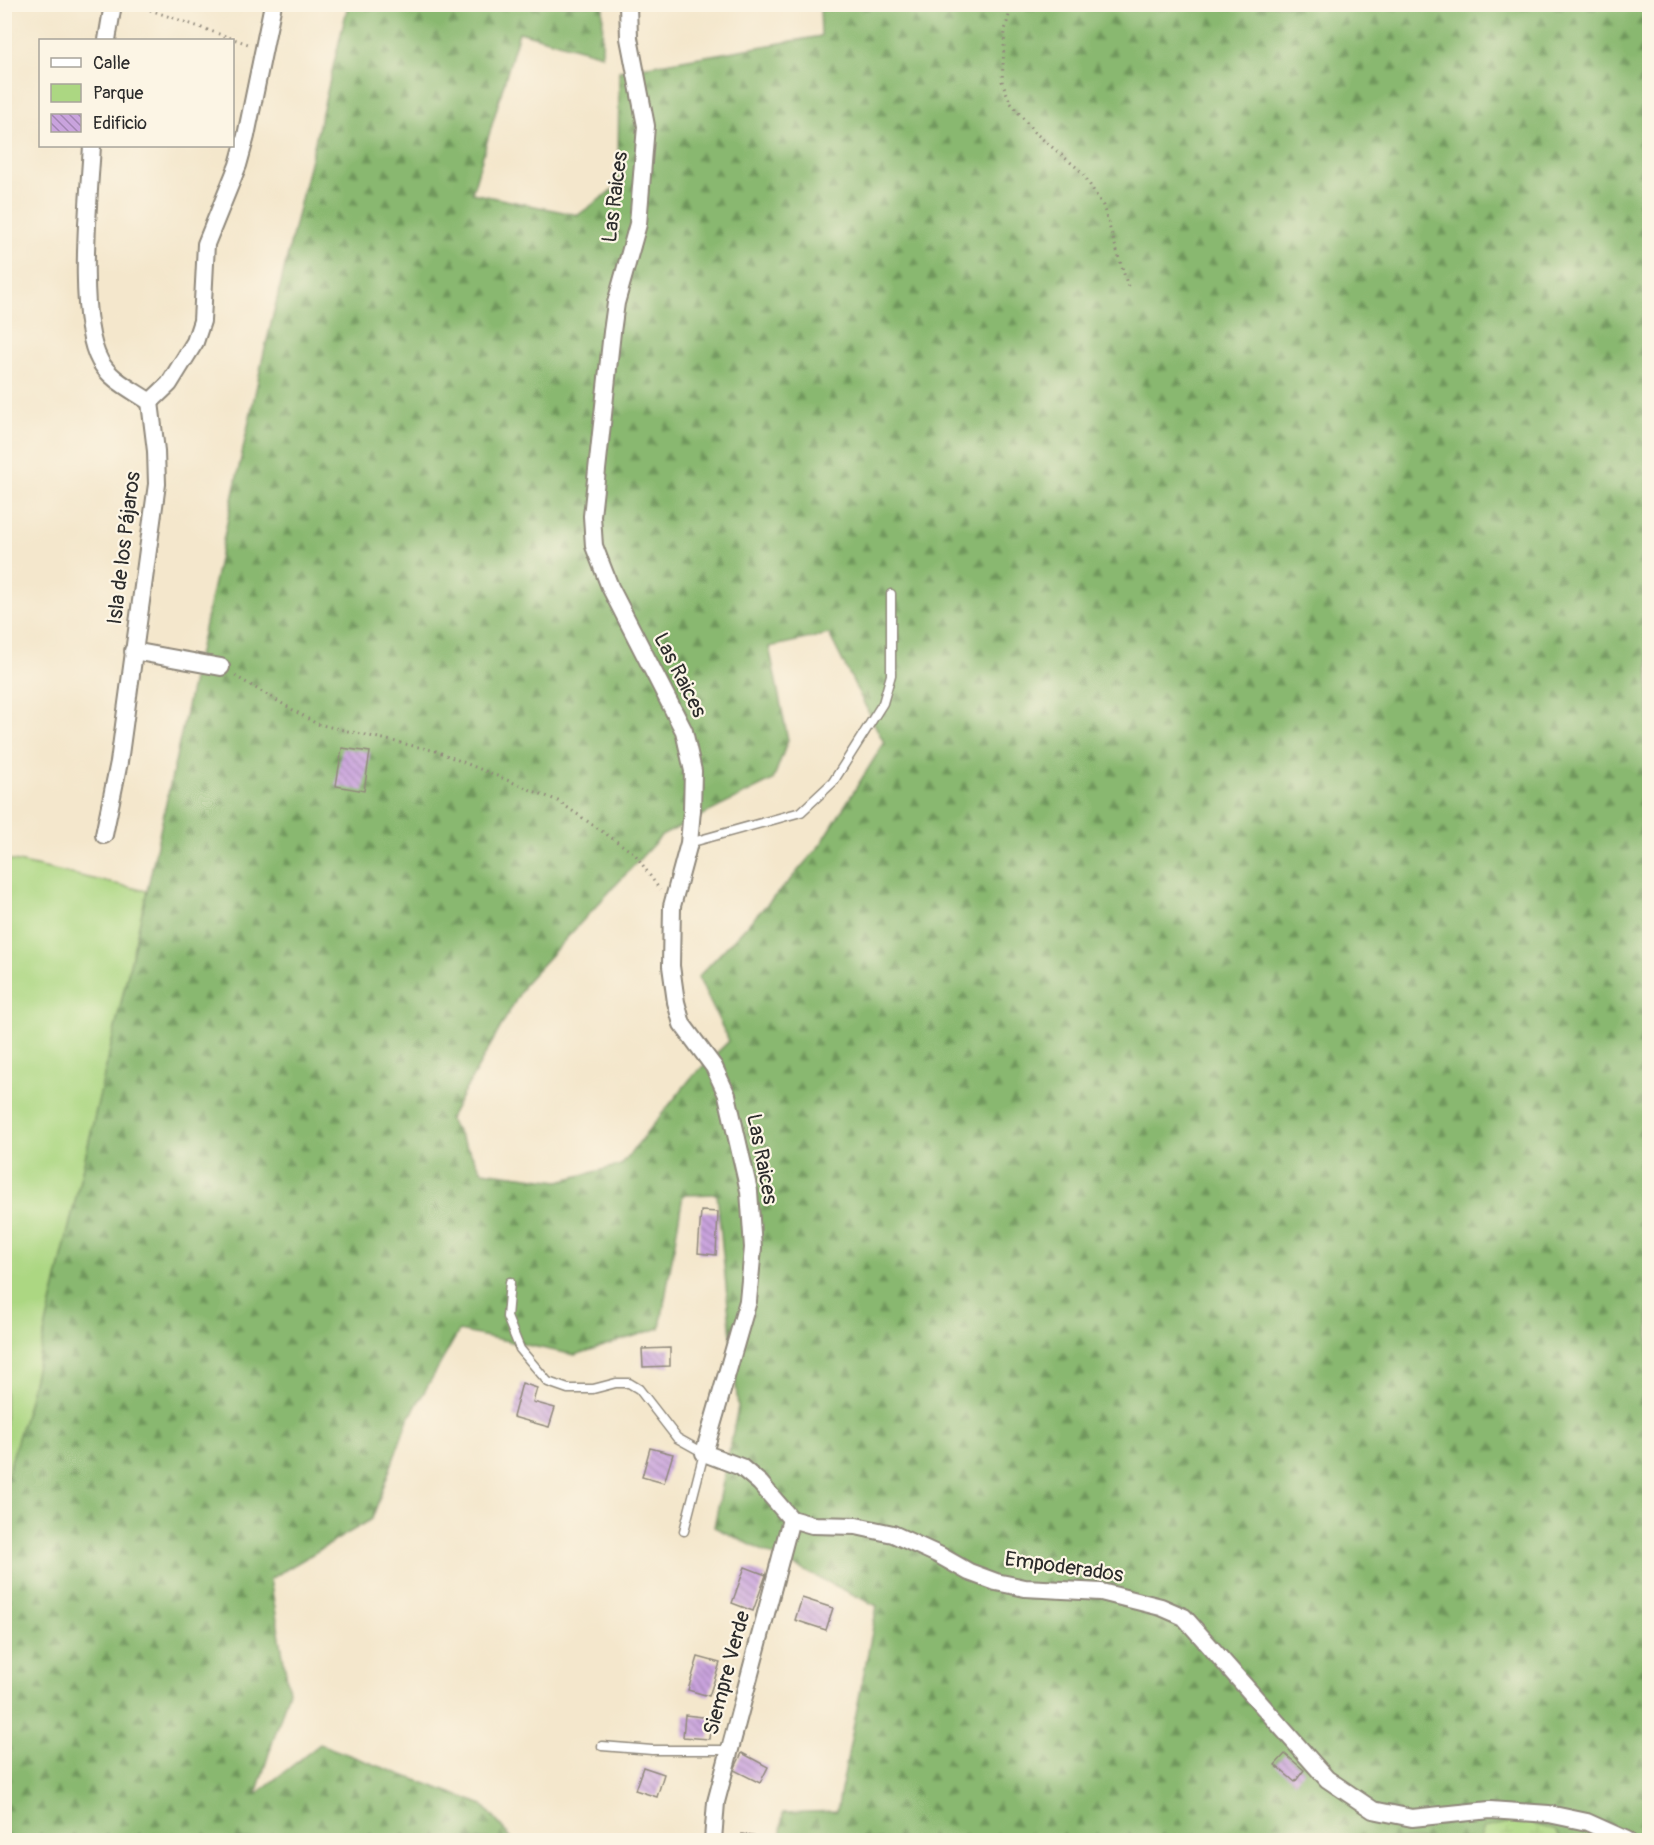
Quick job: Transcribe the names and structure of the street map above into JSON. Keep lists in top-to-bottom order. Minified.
{"streets":{"street":["Las Raices","Isla de los Pájaros","Empoderados","Siempre Verde"]},"crossings":[["Empoderados","Siempre Verde"]],"legend":["Calle","Parque","Edificio"]}
